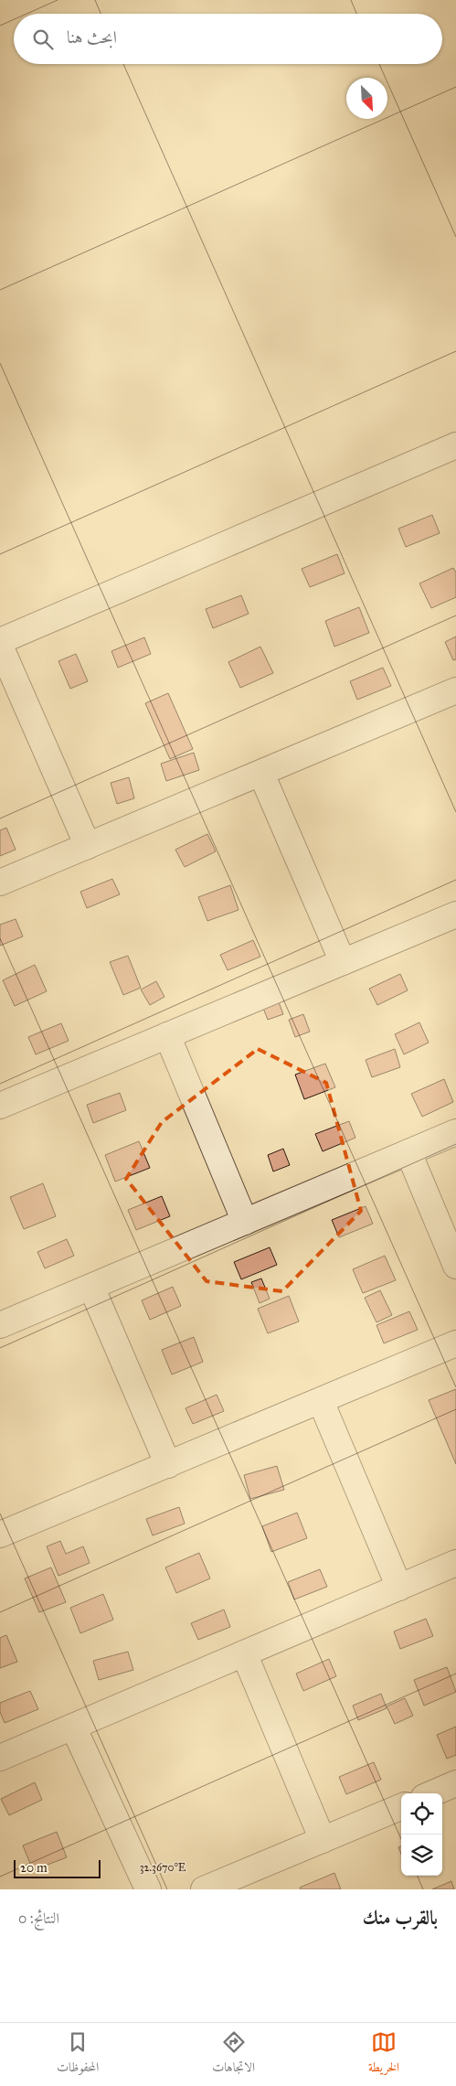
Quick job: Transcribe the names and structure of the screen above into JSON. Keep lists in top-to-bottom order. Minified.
{"scale_bar":"20 m","north":"bottom right","page":{"search":"ابحث هنا","scale":"20 m","heading":["بالقرب منك","النتائج: 0"],"nav":["الخريطة","الاتجاهات","المحفوظات"]},"coordinates":["32.3670°E"]}
